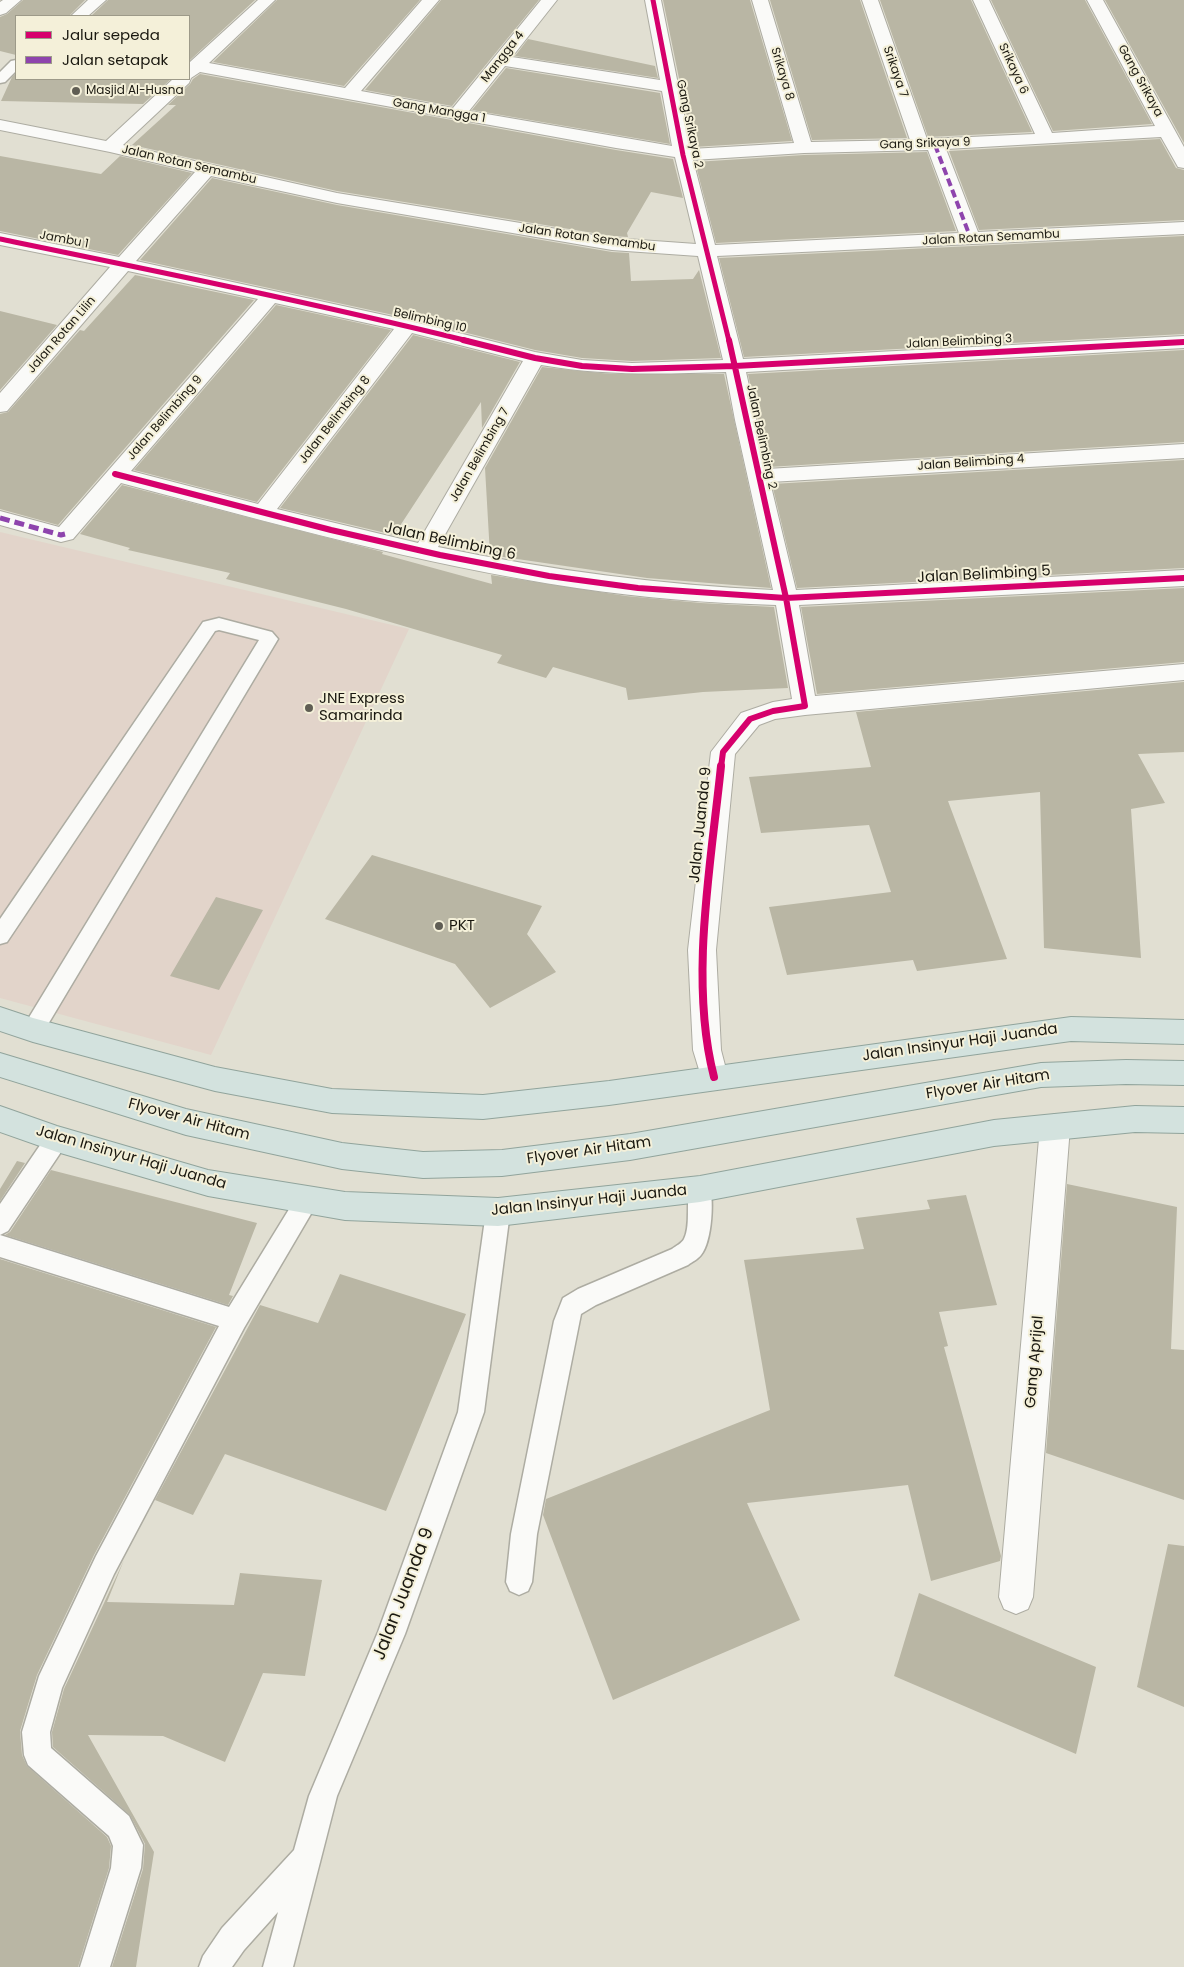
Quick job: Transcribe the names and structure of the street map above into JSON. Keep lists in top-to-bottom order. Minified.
{"streets":{"highway":["Jalan Insinyur Haji Juanda","Flyover Air Hitam"],"street":["Mangga 4","Srikaya 6","Srikaya 7","Srikaya 8","Gang Srikaya","Gang Mangga 1","Gang Srikaya 2","Gang Srikaya 9","Jalan Rotan Semambu","Jambu 1","Belimbing 10","Jalan Rotan Lilin","Jalan Belimbing 3","Jalan Belimbing 9","Jalan Belimbing 8","Jalan Belimbing 2","Jalan Belimbing 7","Jalan Belimbing 4","Jalan Belimbing 6","Jalan Belimbing 5","Jalan Juanda 9","Gang Aprijal"]},"crossings":[["Mangga 4","Gang Mangga 1"],["Srikaya 6","Gang Srikaya 9"],["Srikaya 7","Gang Srikaya 9"],["Srikaya 7","Jalan Rotan Semambu"],["Srikaya 8","Gang Srikaya 9"],["Gang Srikaya","Gang Srikaya 9"],["Gang Mangga 1","Gang Srikaya 2"],["Gang Mangga 1","Gang Srikaya 9"],["Gang Srikaya 2","Gang Srikaya 9"],["Gang Srikaya 2","Jalan Rotan Semambu"],["Gang Srikaya 2","Jalan Belimbing 2"],["Jalan Rotan Semambu","Jalan Rotan Lilin"],["Jalan Rotan Semambu","Jalan Belimbing 2"],["Jambu 1","Belimbing 10"],["Jambu 1","Jalan Rotan Lilin"],["Belimbing 10","Jalan Rotan Lilin"],["Belimbing 10","Jalan Belimbing 3"],["Belimbing 10","Jalan Belimbing 9"],["Belimbing 10","Jalan Belimbing 8"],["Belimbing 10","Jalan Belimbing 2"],["Belimbing 10","Jalan Belimbing 7"],["Jalan Belimbing 3","Jalan Belimbing 2"],["Jalan Belimbing 9","Jalan Belimbing 6"],["Jalan Belimbing 8","Jalan Belimbing 6"],["Jalan Belimbing 2","Jalan Belimbing 4"],["Jalan Belimbing 2","Jalan Belimbing 6"],["Jalan Belimbing 2","Jalan Belimbing 5"],["Jalan Belimbing 7","Jalan Belimbing 6"],["Jalan Belimbing 6","Jalan Belimbing 5"],["Jalan Juanda 9","Jalan Insinyur Haji Juanda"],["Jalan Insinyur Haji Juanda","Gang Aprijal"]],"places":["Masjid Al-Husna","JNE Express Samarinda","PKT"],"legend":["Jalur sepeda","Jalan setapak"]}
